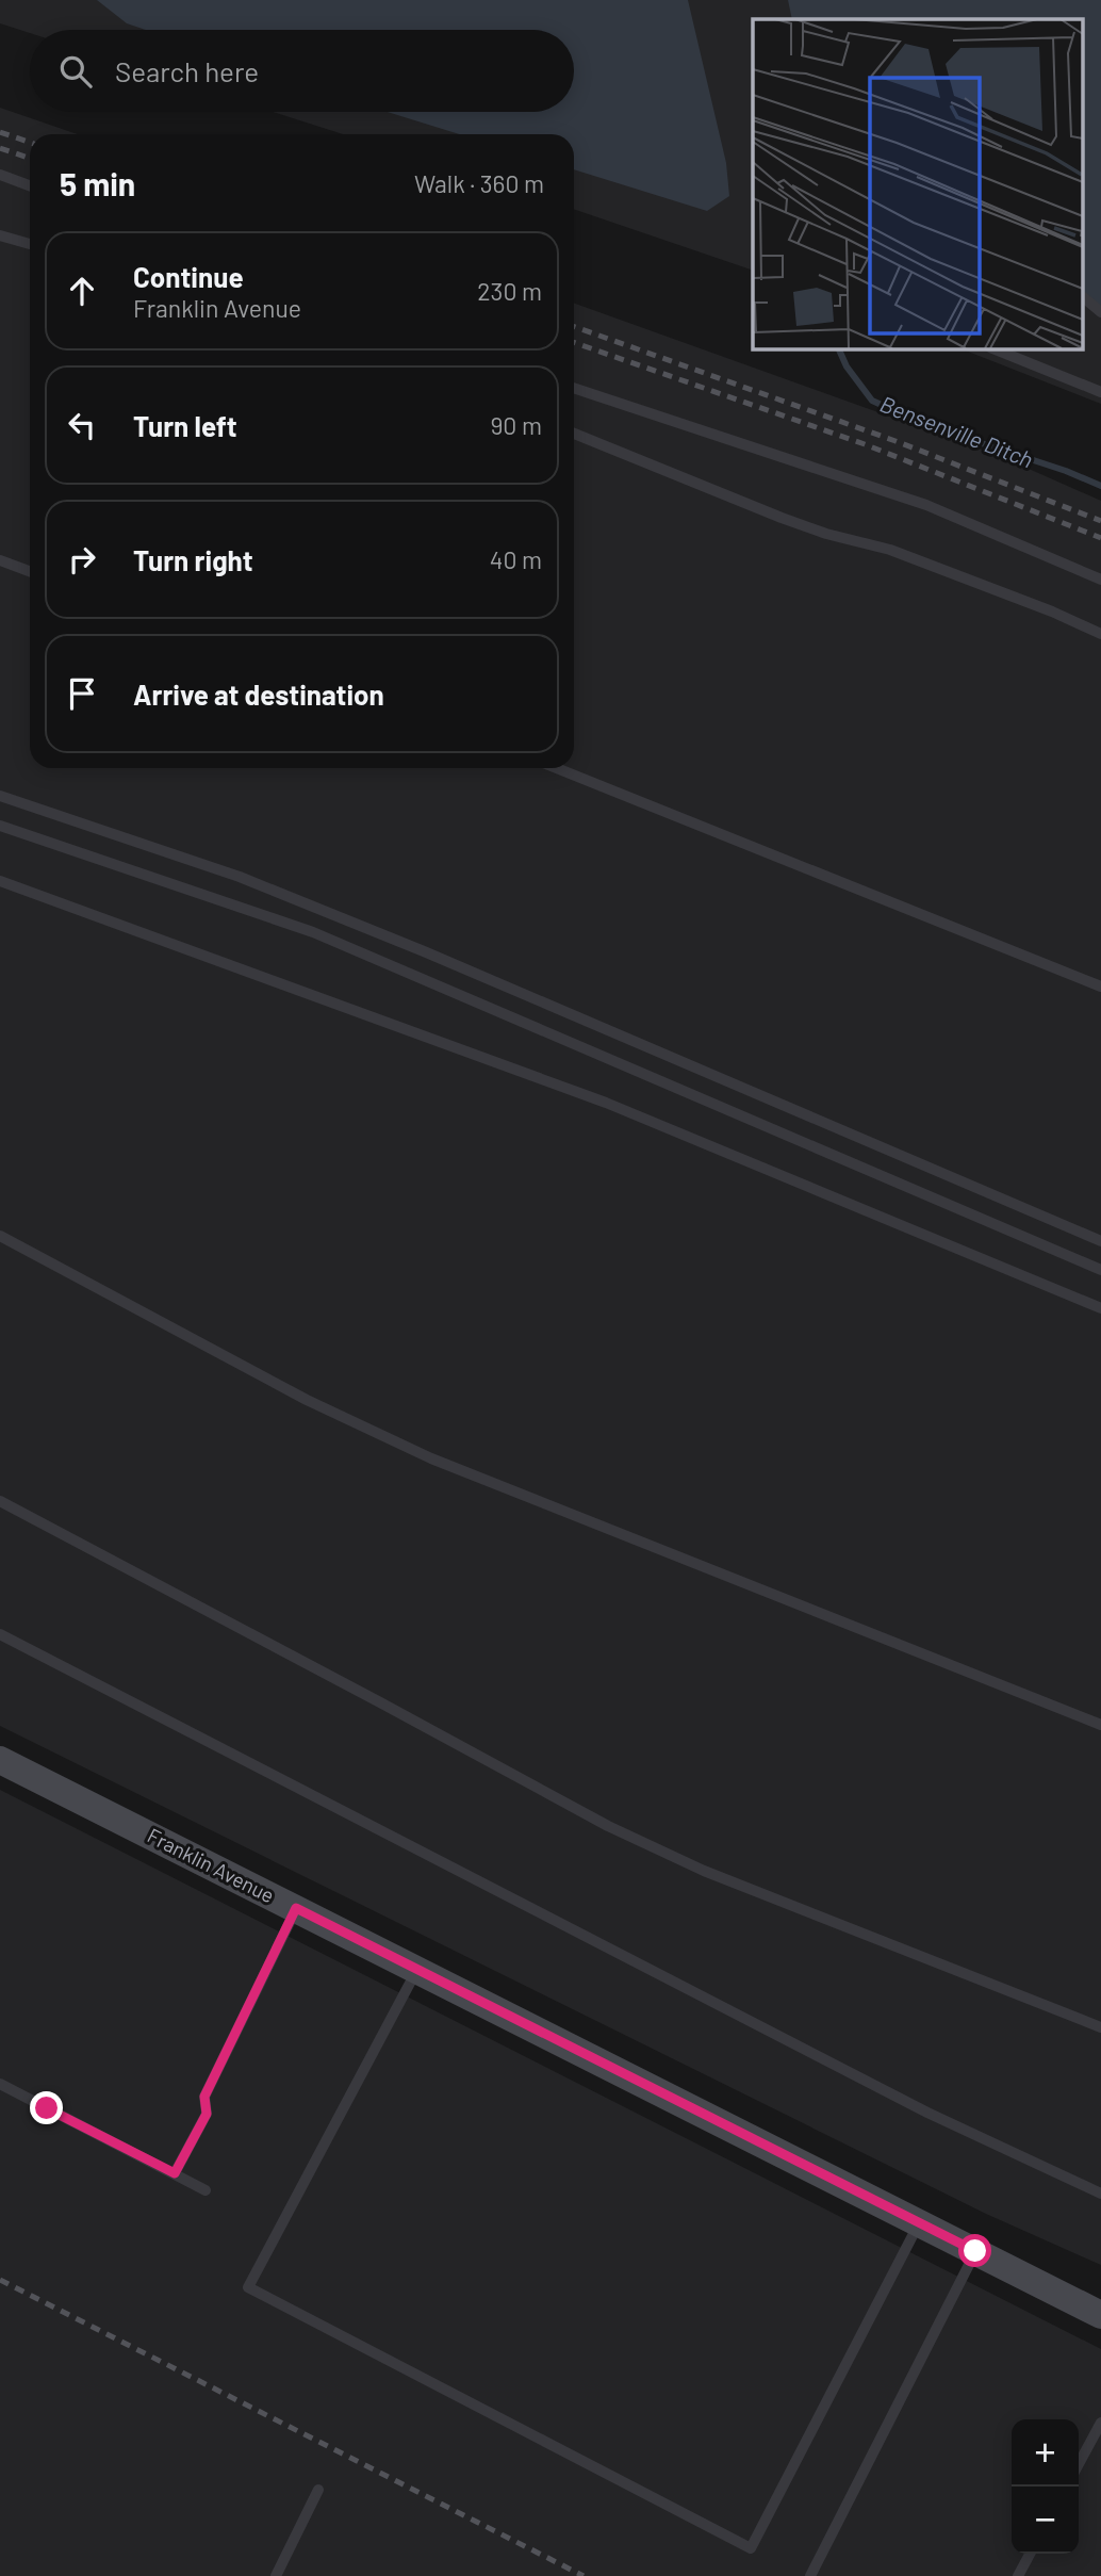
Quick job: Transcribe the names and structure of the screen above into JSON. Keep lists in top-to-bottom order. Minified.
{"streets":{"main road":["Franklin Avenue"]},"water":["Bensenville Ditch"],"page":{"search":"Search here","heading":["5 min","Walk · 360 m"],"list":[["Continue","Franklin Avenue","230 m"],["Turn left","90 m"],["Turn right","40 m"],"Arrive at destination"],"map_buttons":["+","−"]}}
